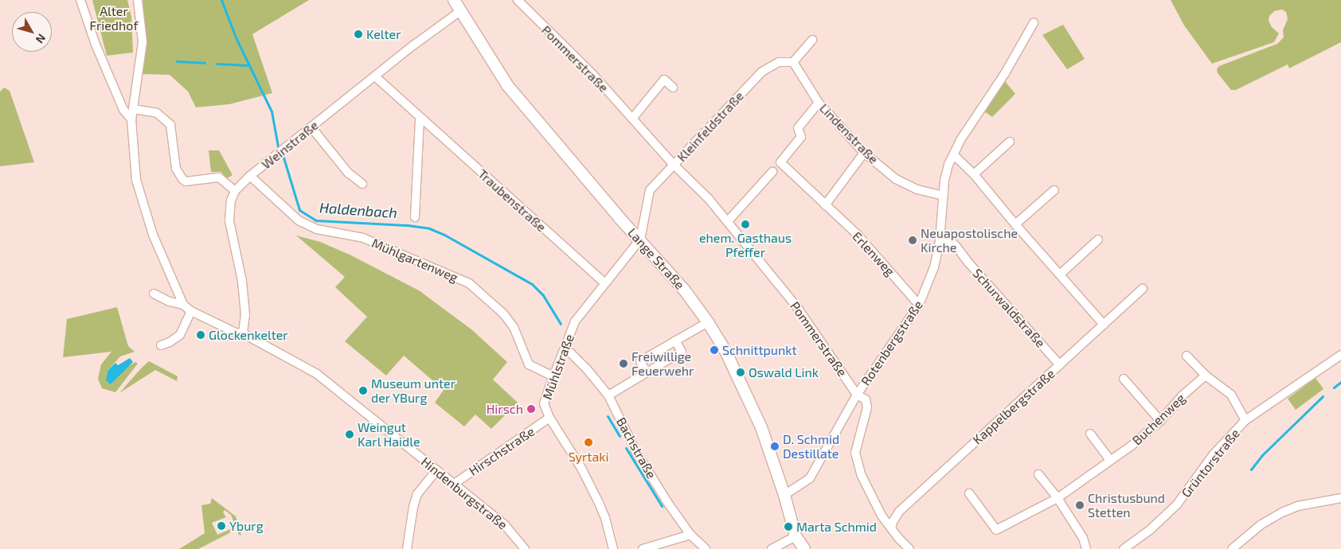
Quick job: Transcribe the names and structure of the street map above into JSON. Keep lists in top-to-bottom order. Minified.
{"streets":{"main road":["Lange Straße"],"street":["Pommerstraße","Kleinfeldstraße","Lindenstraße","Weinstraße","Traubenstraße","Erlenweg","Mühlgartenweg","Schurwaldstraße","Rotenbergstraße","Mühlstraße","Kappelbergstraße","Buchenweg","Bachstraße","Hirschstraße","Grüntorstraße","Hindenburgstraße"]},"crossings":[["Pommerstraße","Kleinfeldstraße"],["Pommerstraße","Rotenbergstraße"],["Pommerstraße","Kappelbergstraße"],["Kleinfeldstraße","Lindenstraße"],["Kleinfeldstraße","Lange Straße"],["Kleinfeldstraße","Mühlstraße"],["Lindenstraße","Erlenweg"],["Lindenstraße","Rotenbergstraße"],["Weinstraße","Traubenstraße"],["Weinstraße","Lange Straße"],["Weinstraße","Mühlgartenweg"],["Weinstraße","Hindenburgstraße"],["Traubenstraße","Mühlstraße"],["Erlenweg","Rotenbergstraße"],["Lange Straße","Rotenbergstraße"],["Lange Straße","Mühlstraße"],["Mühlgartenweg","Mühlstraße"],["Schurwaldstraße","Rotenbergstraße"],["Schurwaldstraße","Kappelbergstraße"],["Mühlstraße","Bachstraße"],["Mühlstraße","Hirschstraße"],["Hirschstraße","Hindenburgstraße"]],"water":["Haldenbach"],"parks":["Alter Friedhof"],"places":["Kelter","ehem. Gasthaus Pfeffer","Neuapostolische Kirche","Glockenkelter","Schnittpunkt","Freiwillige Feuerwehr","Oswald Link","Museum unter der YBurg","Hirsch","Weingut Karl Haidle","Syrtaki","D. Schmid Destillate","Christusbund Stetten","Yburg","Marta Schmid"],"north":"bottom right"}
